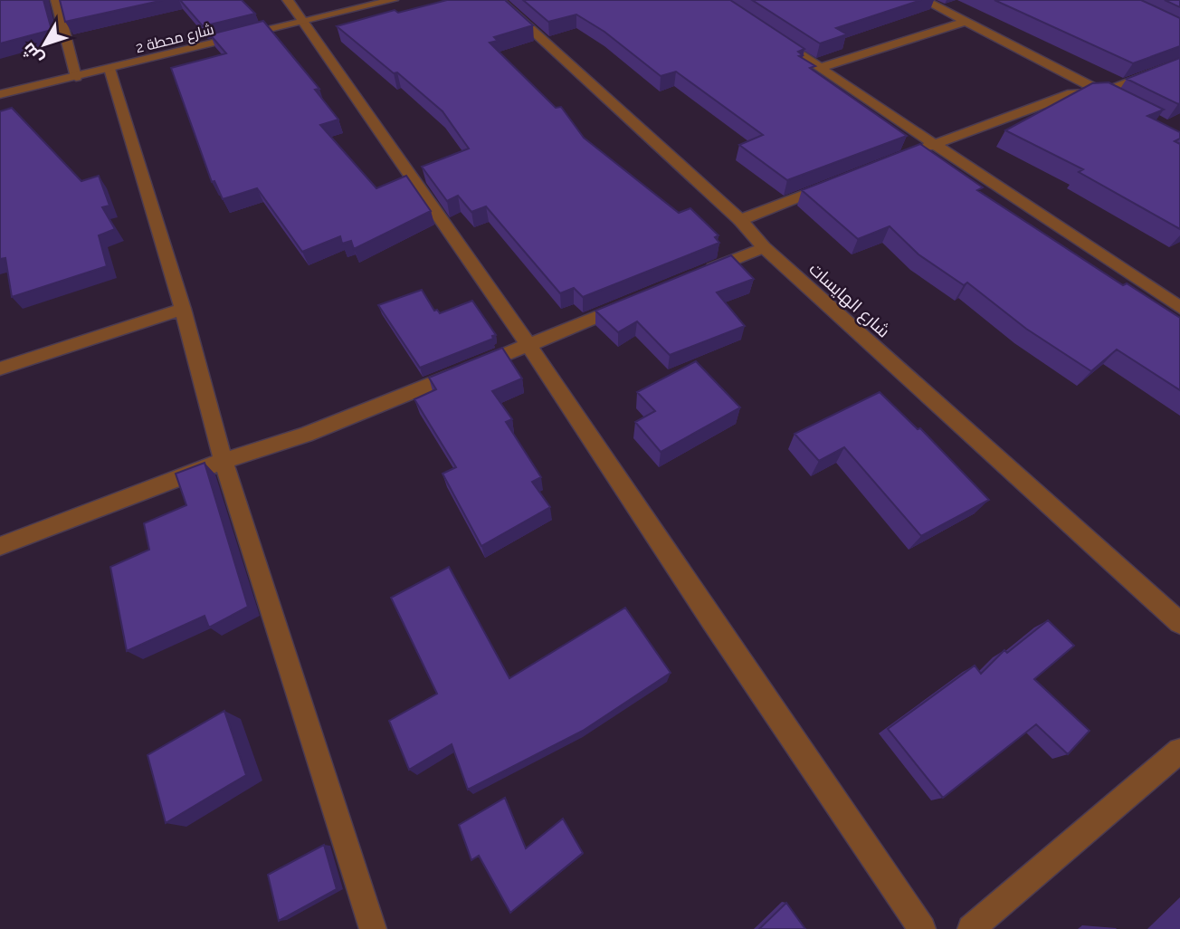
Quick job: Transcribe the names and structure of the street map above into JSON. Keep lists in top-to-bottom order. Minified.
{"streets":{"street":["شارع محطة 2","شارع الهايسات"]},"north":"bottom left"}
